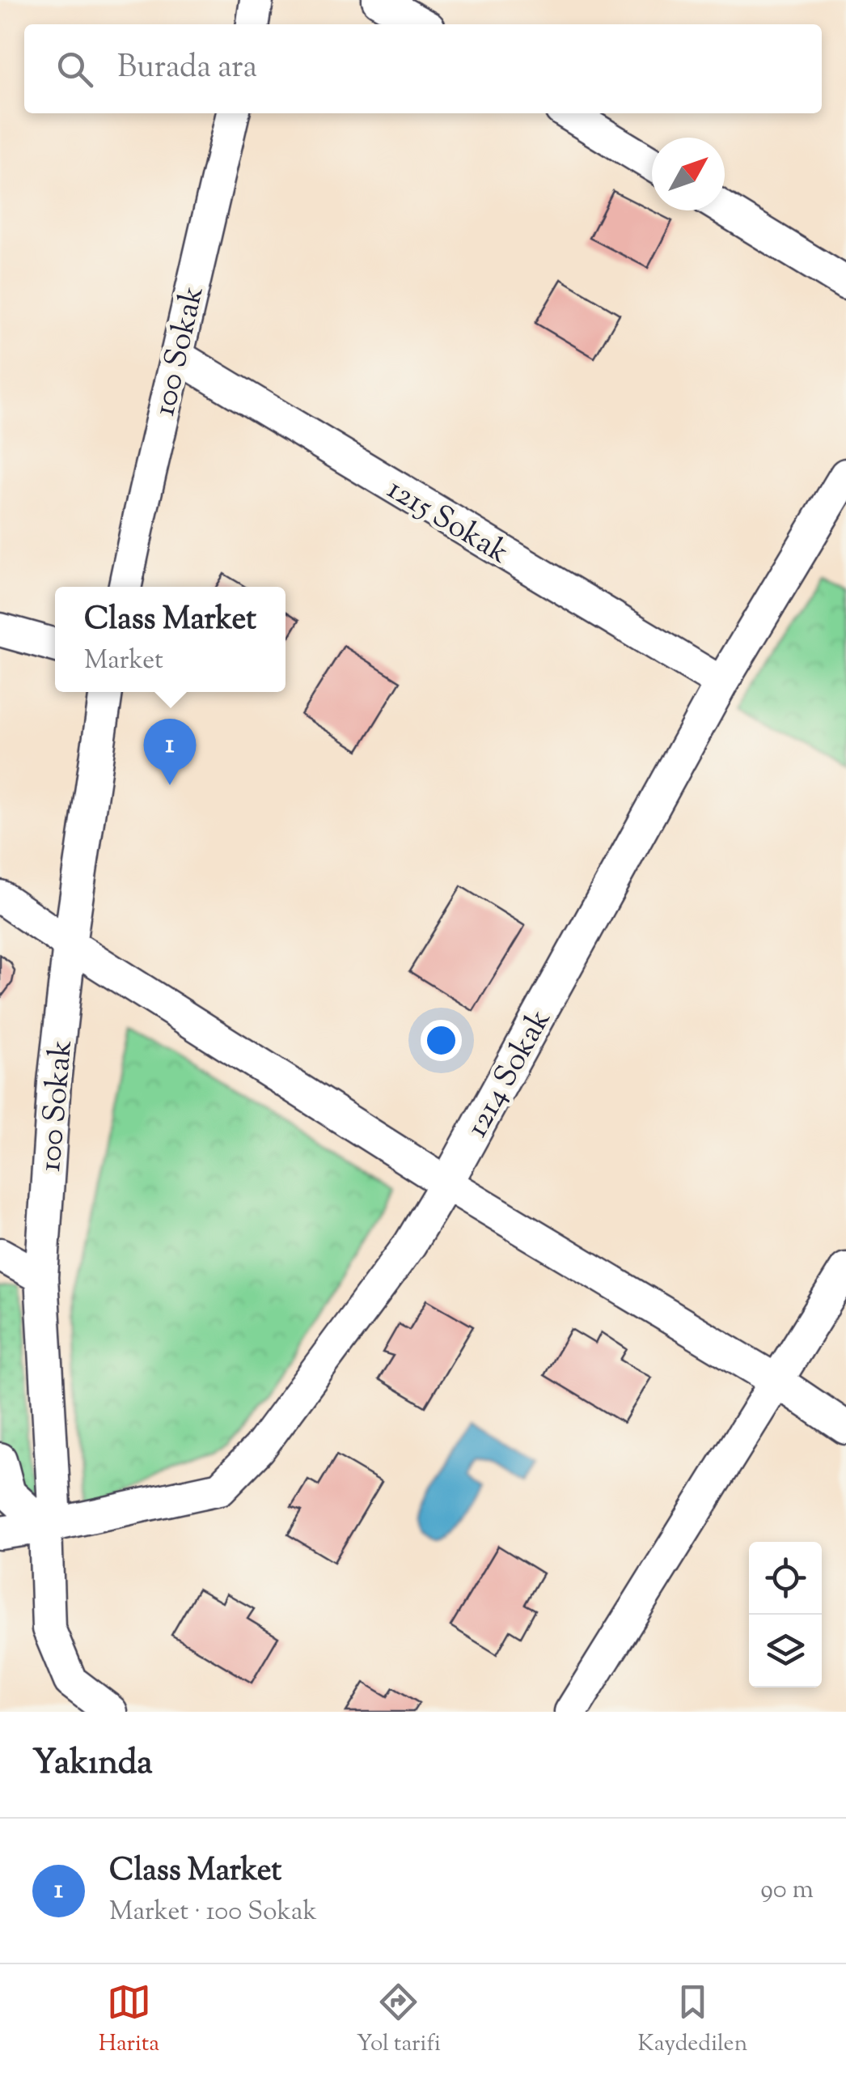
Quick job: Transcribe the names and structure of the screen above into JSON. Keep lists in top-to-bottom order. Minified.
{"streets":{"street":["100 Sokak","1215 Sokak","1214 Sokak"]},"crossings":[["100 Sokak","1215 Sokak"],["100 Sokak","1214 Sokak"],["1215 Sokak","1214 Sokak"]],"north":"top right","page":{"search":"Burada ara","popup":["Class Market","Market"],"pins":"1","heading":"Yakında","list":[{"mark":"1","name":"Class Market","note":"Market · 100 Sokak","value":"90 m"}],"nav":["Harita","Yol tarifi","Kaydedilen"]}}
